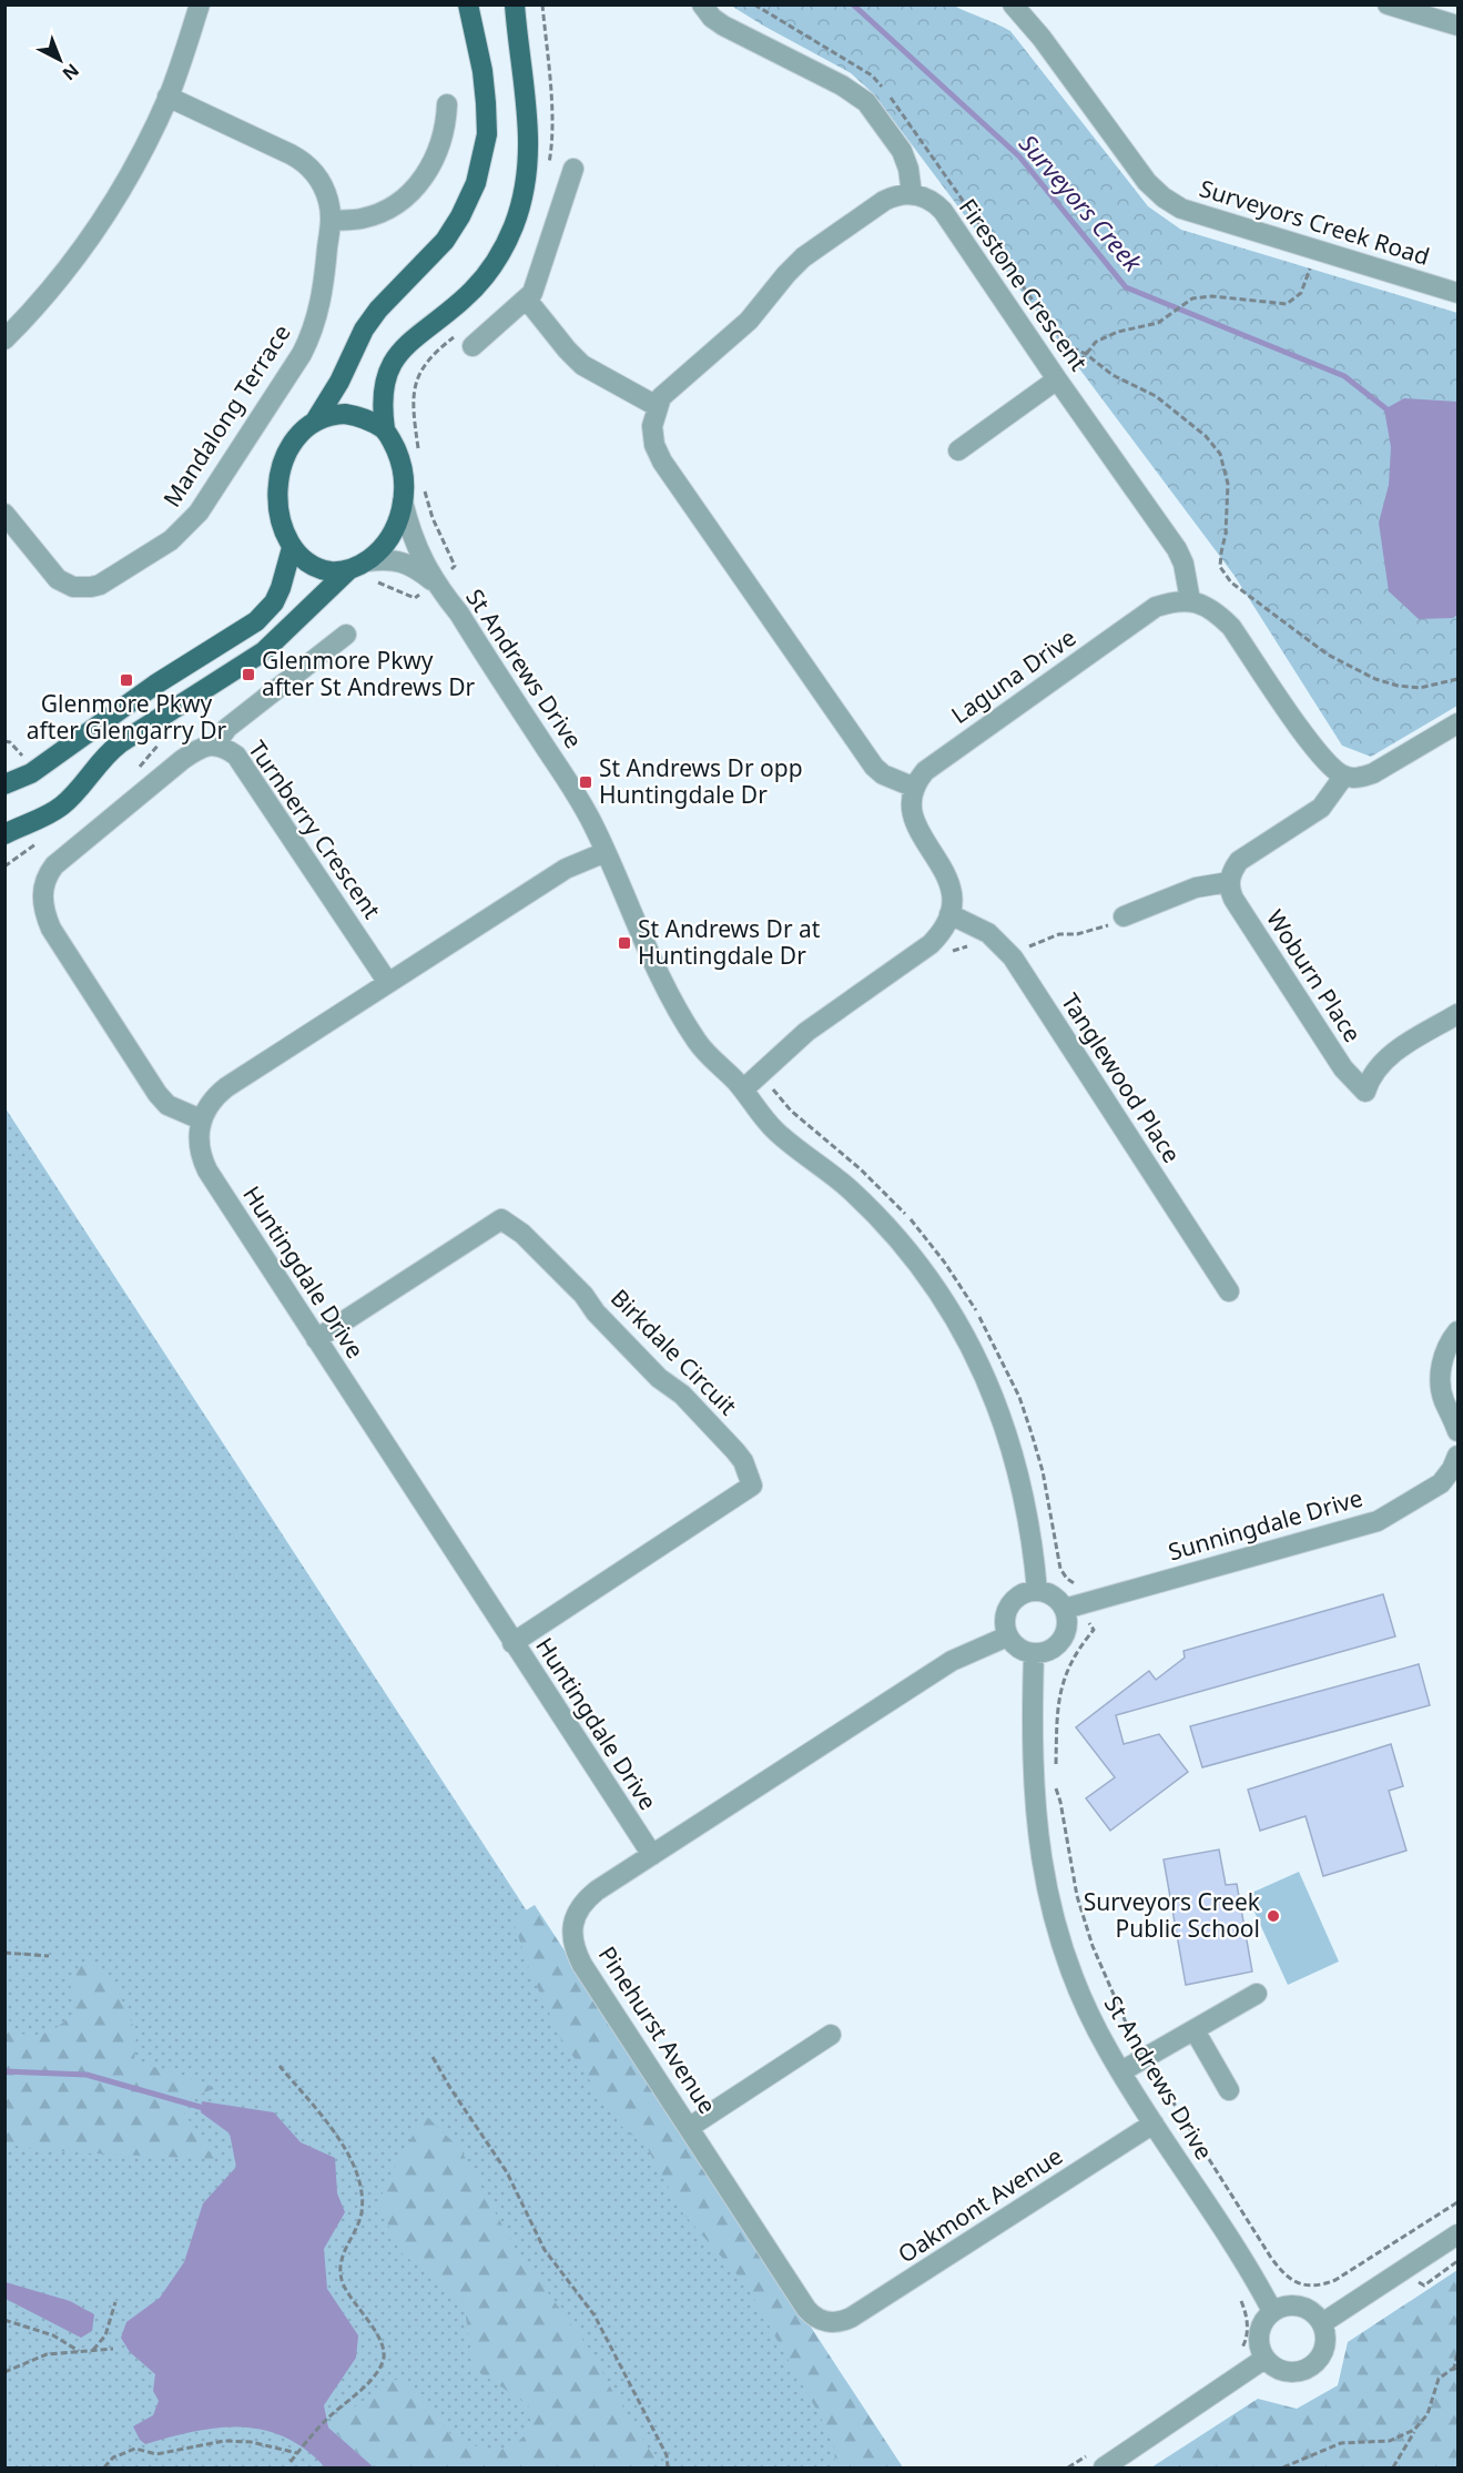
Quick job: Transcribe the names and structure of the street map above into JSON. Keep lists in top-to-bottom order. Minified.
{"streets":{"street":["Surveyors Creek Road","Firestone Crescent","Mandalong Terrace","St Andrews Drive","Laguna Drive","Turnberry Crescent","Woburn Place","Tanglewood Place","Huntingdale Drive","Birkdale Circuit","Sunningdale Drive","Pinehurst Avenue","Oakmont Avenue"]},"crossings":[["Firestone Crescent","Laguna Drive"],["St Andrews Drive","Sunningdale Drive"],["St Andrews Drive","Pinehurst Avenue"],["St Andrews Drive","Oakmont Avenue"],["Turnberry Crescent","Huntingdale Drive"],["Huntingdale Drive","Birkdale Circuit"],["Huntingdale Drive","Pinehurst Avenue"],["Sunningdale Drive","Pinehurst Avenue"],["Pinehurst Avenue","Oakmont Avenue"]],"water":["Surveyors Creek"],"places":{"transit":["Glenmore Pkwy after St Andrews Dr","Glenmore Pkwy after Glengarry Dr","St Andrews Dr opp Huntingdale Dr","St Andrews Dr at Huntingdale Dr"],"other":["Surveyors Creek Public School"]},"north":"bottom right"}
